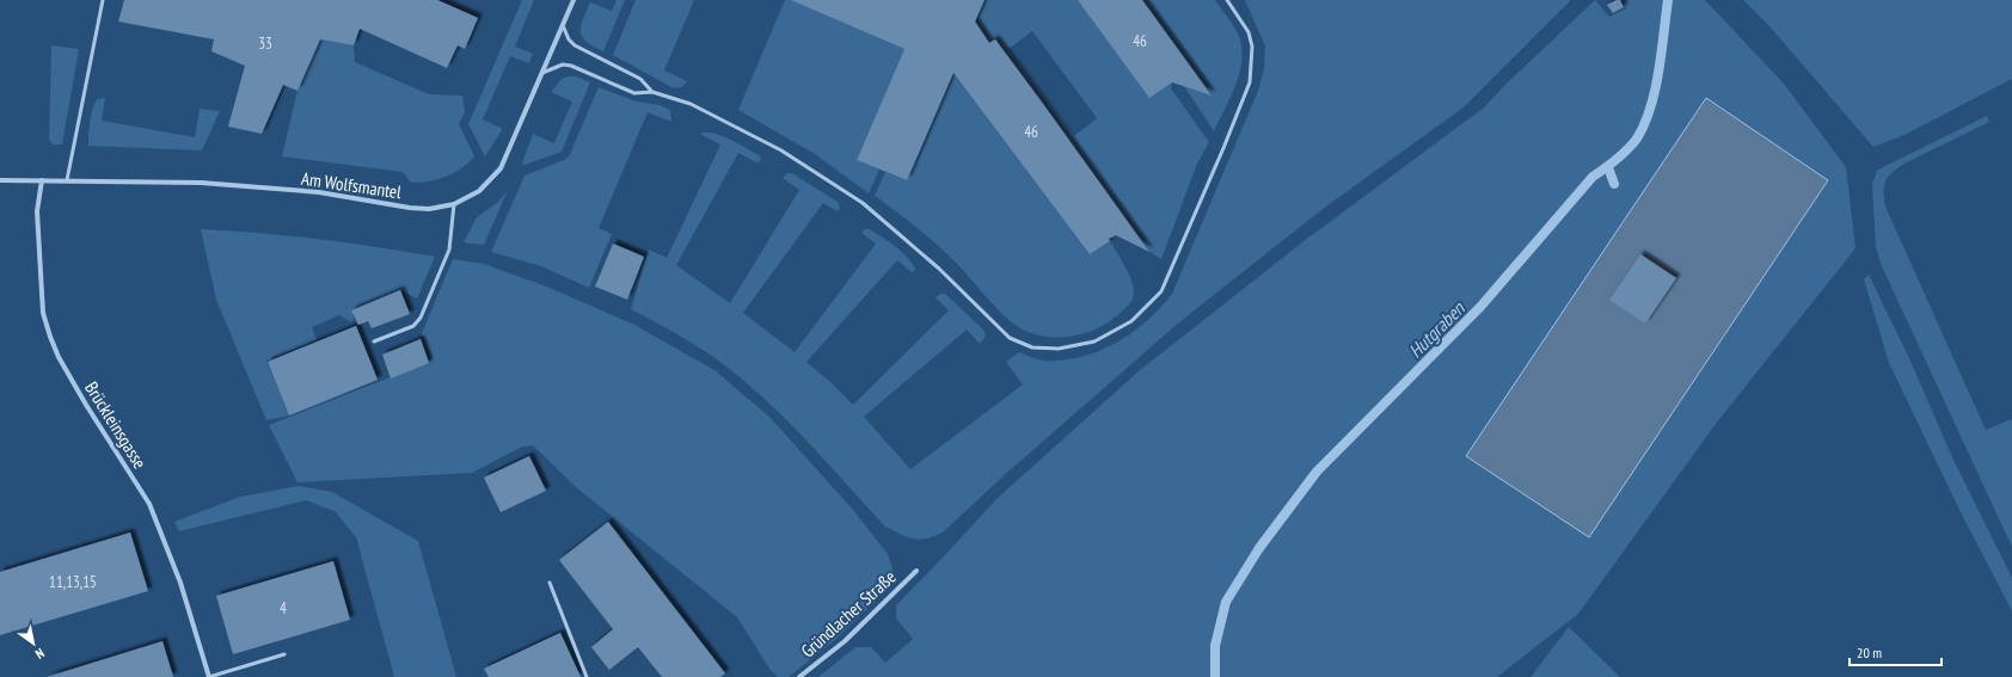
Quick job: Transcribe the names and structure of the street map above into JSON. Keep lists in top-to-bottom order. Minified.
{"streets":{"street":["Am Wolfsmantel","Brückleinsgasse","Gründlacher Straße"]},"crossings":[["Am Wolfsmantel","Brückleinsgasse"]],"water":["Hutgraben"],"house_numbers":["46","33","46","11,13,15","4"],"scale_bar":"20 m","north":"bottom right"}
